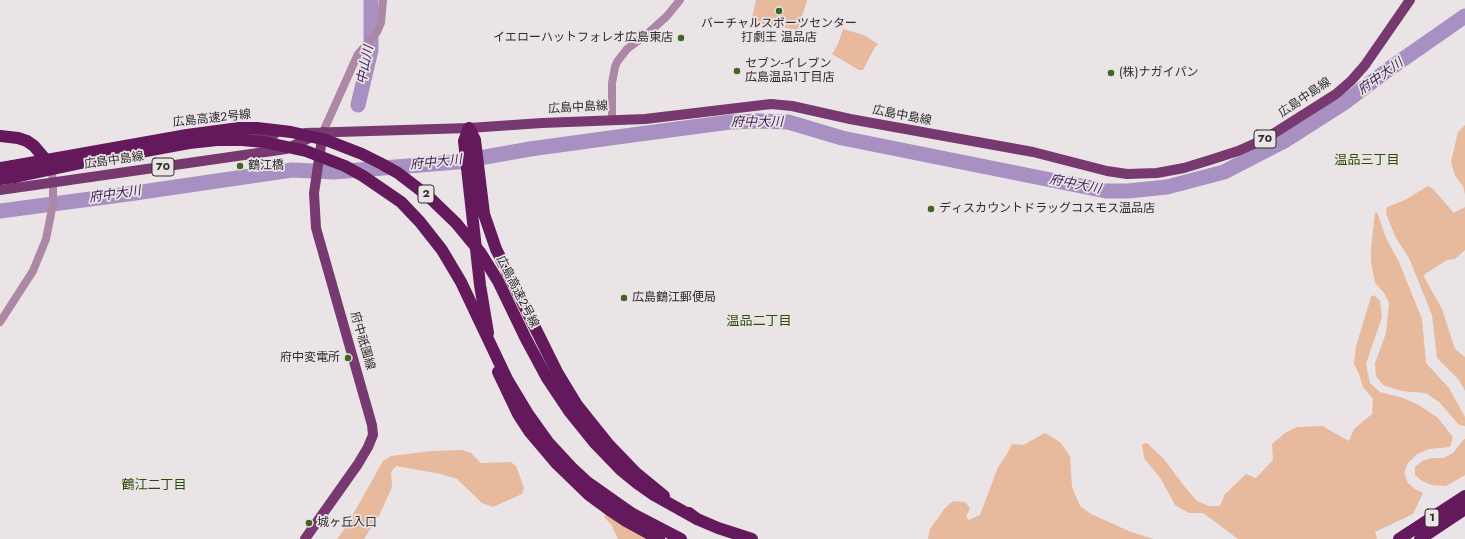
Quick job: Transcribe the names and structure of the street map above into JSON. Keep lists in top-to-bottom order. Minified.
{"streets":{"highway":["広島高速2号線","2","1"],"main road":["広島中島線","70","府中祇園線"]},"crossings":[["広島中島線","府中祇園線"],["広島高速2号線","2"]],"districts":["温品三丁目","温品二丁目","鶴江二丁目"],"water":["中山川","府中大川"],"places":["バーチャルスポーツセンター 打劇王 温品店","イエローハットフォレオ広島東店","セブン‐イレブン 広島温品1丁目店","(株)ナガイパン","鶴江橋","ディスカウントドラッグコスモス温品店","広島鶴江郵便局","府中変電所","城ヶ丘入口"]}
